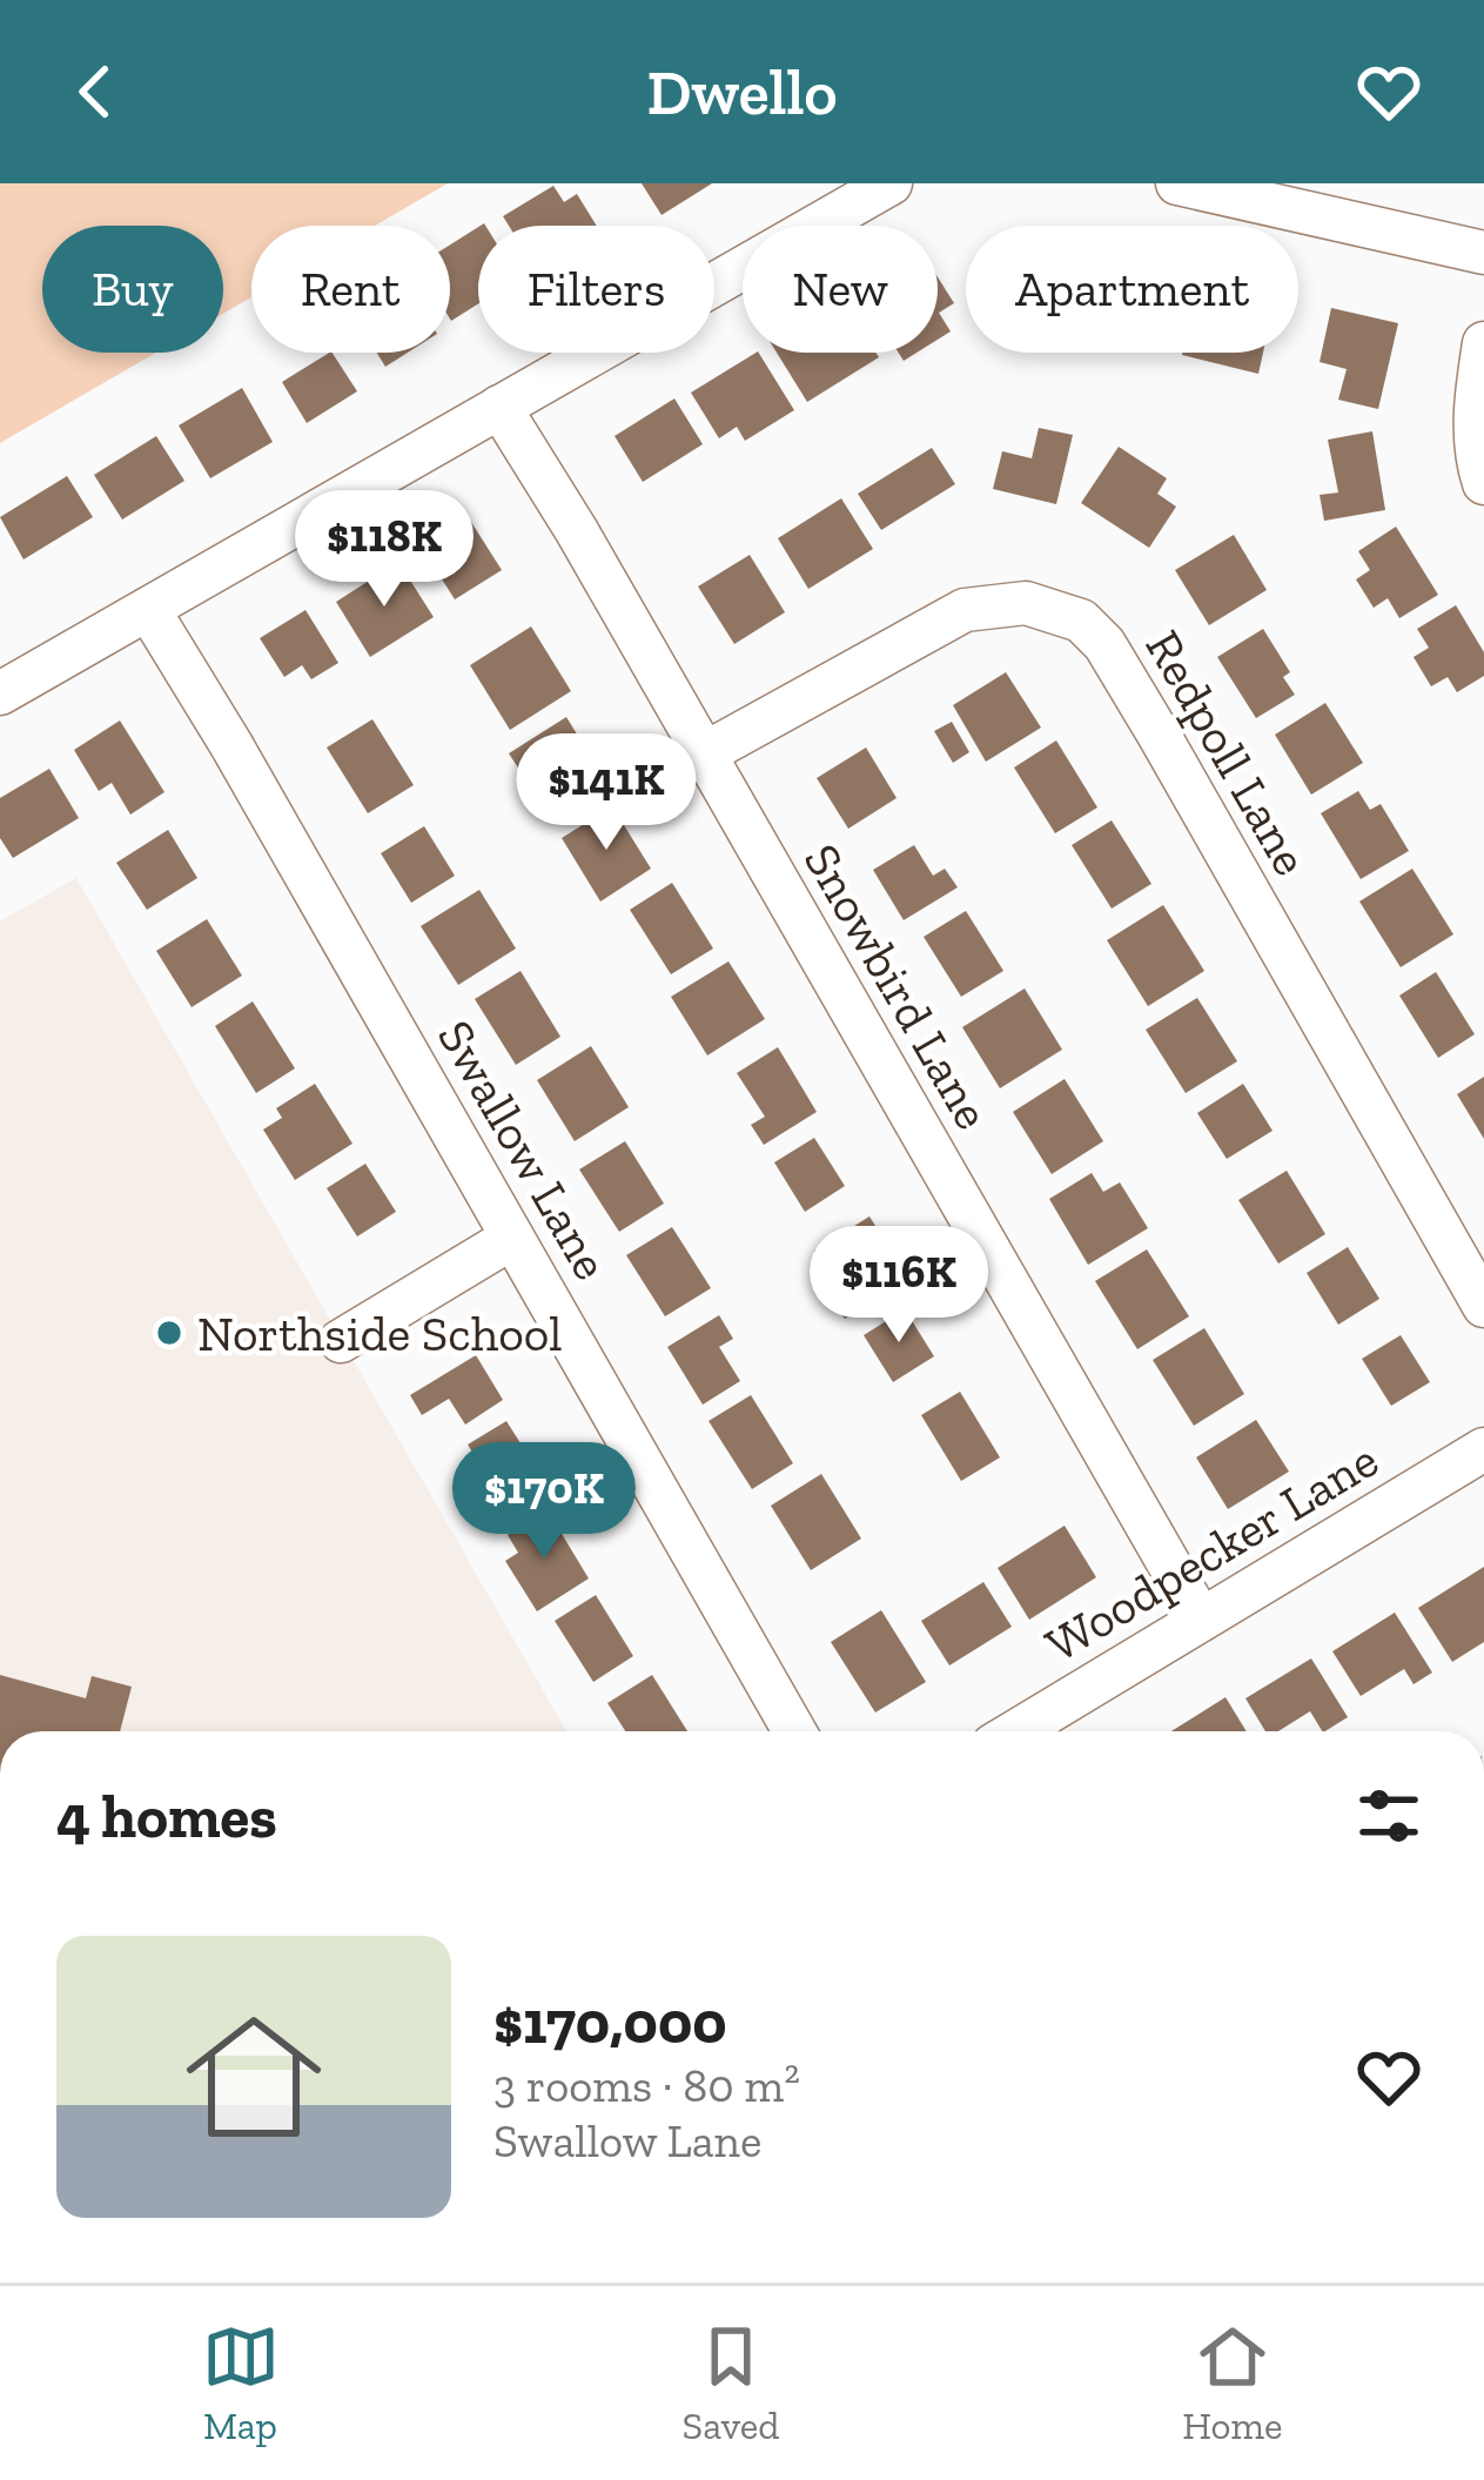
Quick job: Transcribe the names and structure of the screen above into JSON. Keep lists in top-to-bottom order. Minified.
{"streets":{"street":["Redpoll Lane","Snowbird Lane","Swallow Lane","Woodpecker Lane"]},"crossings":[["Redpoll Lane","Snowbird Lane"],["Snowbird Lane","Woodpecker Lane"]],"places":["Northside School"],"page":{"header":"Dwello","chip":["Buy","Rent","Filters","New","Apartment"],"price":["$118K","$141K","$116K","$170K"],"heading":"4 homes","list":[{"name":"$170,000","note":"3 rooms · 80 m² · Swallow Lane"}],"tabs":["Map","Saved","Home"]}}
